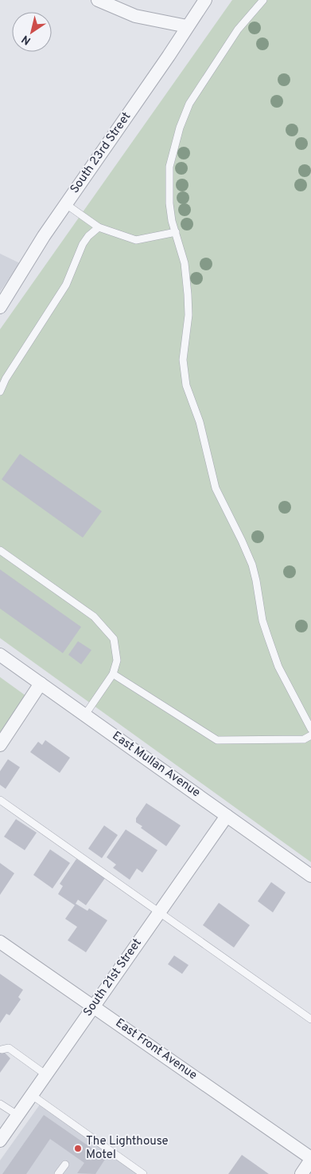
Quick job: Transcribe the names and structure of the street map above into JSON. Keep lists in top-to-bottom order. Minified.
{"streets":{"street":["South 23rd Street","East Mullan Avenue","South 21st Street","East Front Avenue"]},"crossings":[["East Mullan Avenue","South 21st Street"],["South 21st Street","East Front Avenue"]],"places":["The Lighthouse Motel"],"north":"bottom left"}
